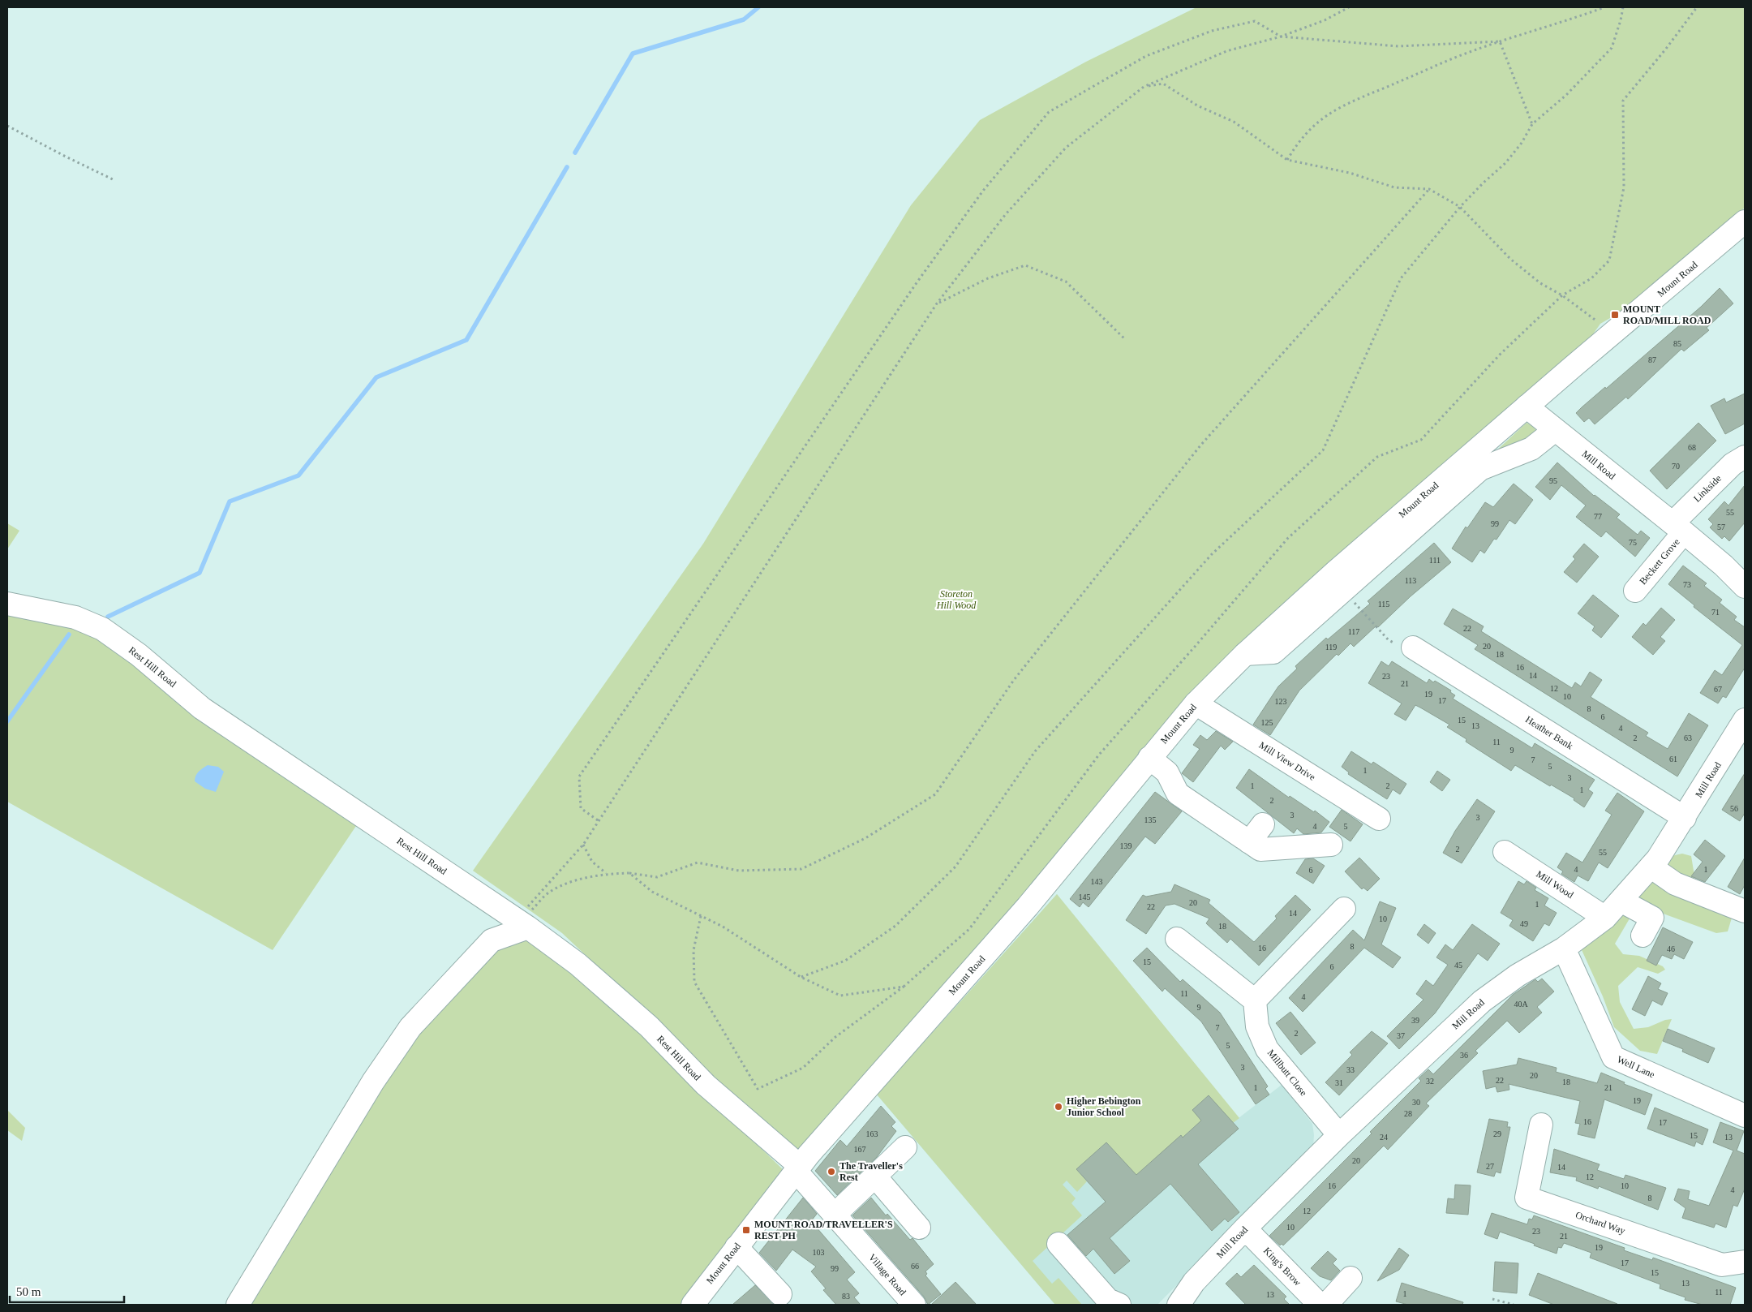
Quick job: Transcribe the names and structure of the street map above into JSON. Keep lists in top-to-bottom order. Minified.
{"streets":{"street":["Mount Road","Mill Road","Linkside","Beckett Grove","Rest Hill Road","Heather Bank","Mill View Drive","Mill Wood","Well Lane","Millbutt Close","Orchard Way","King's Brow","Village Road"]},"crossings":[["Mount Road","Mill Road"],["Mount Road","Rest Hill Road"],["Mount Road","Mill View Drive"],["Mount Road","Village Road"],["Mill Road","Linkside"],["Mill Road","Beckett Grove"],["Mill Road","Heather Bank"],["Mill Road","Mill Wood"],["Mill Road","Well Lane"],["Mill Road","Millbutt Close"],["Mill Road","King's Brow"],["Linkside","Beckett Grove"],["Rest Hill Road","Village Road"]],"parks":["Storeton Hill Wood"],"places":{"transit":["MOUNT ROAD/MILL ROAD","MOUNT ROAD/TRAVELLER'S REST PH"],"other":["Higher Bebington Junior School","The Traveller's Rest"]},"house_numbers":["85","87","68","70","95","55","77","99","57","75","111","113","73","115","71","22","117","20","119","18","16","14","23","21","12","67","19","10","17","123","8","6","15","125","13","4","2","63","11","9","61","7","5","1","3","1","2","1","2","56","3","3","135","4","5","139","2","55","4","1","6","143","145","20","1","22","14","10","49","18","8","16","46","15","45","6","11","4","40A","9","39","7","2","37","5","36","3","33","20","22","32","18","31","1","21","19","30","28","16","17","163","29","15","24","13","167","20","27","14","12","16","10","4","8","12","10","23","21","19","103","17","66","99","15","13","11","1","13","83"],"scale_bar":"50 m"}
